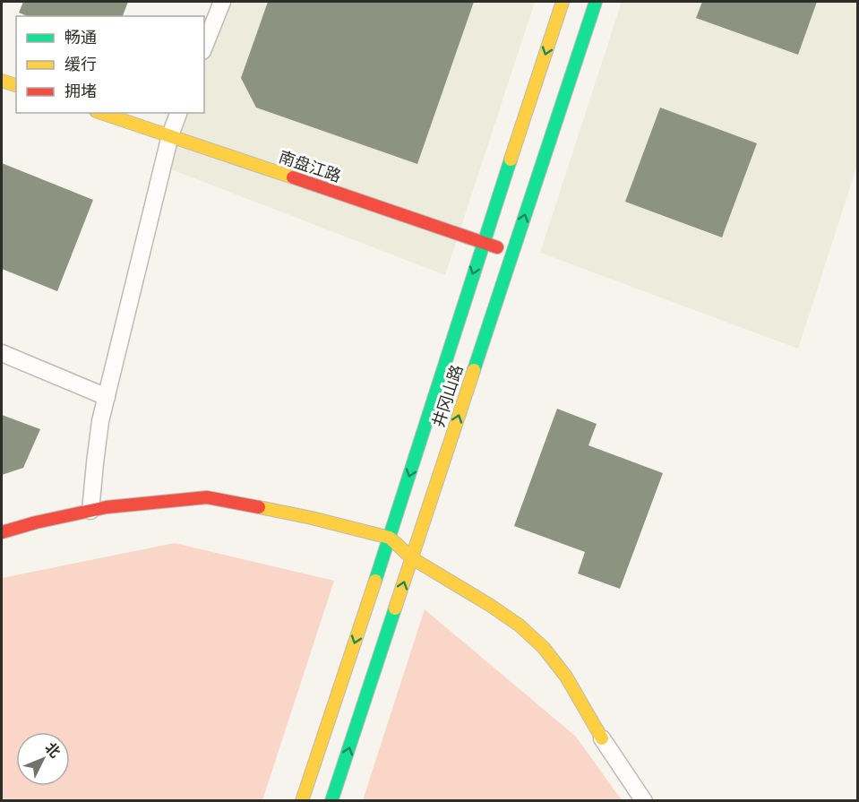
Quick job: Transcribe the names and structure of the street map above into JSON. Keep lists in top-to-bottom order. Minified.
{"streets":{"main road":["南盘江路","井冈山路"]},"crossings":[["南盘江路","井冈山路"]],"legend":["畅通","缓行","拥堵"],"north":"top right"}
